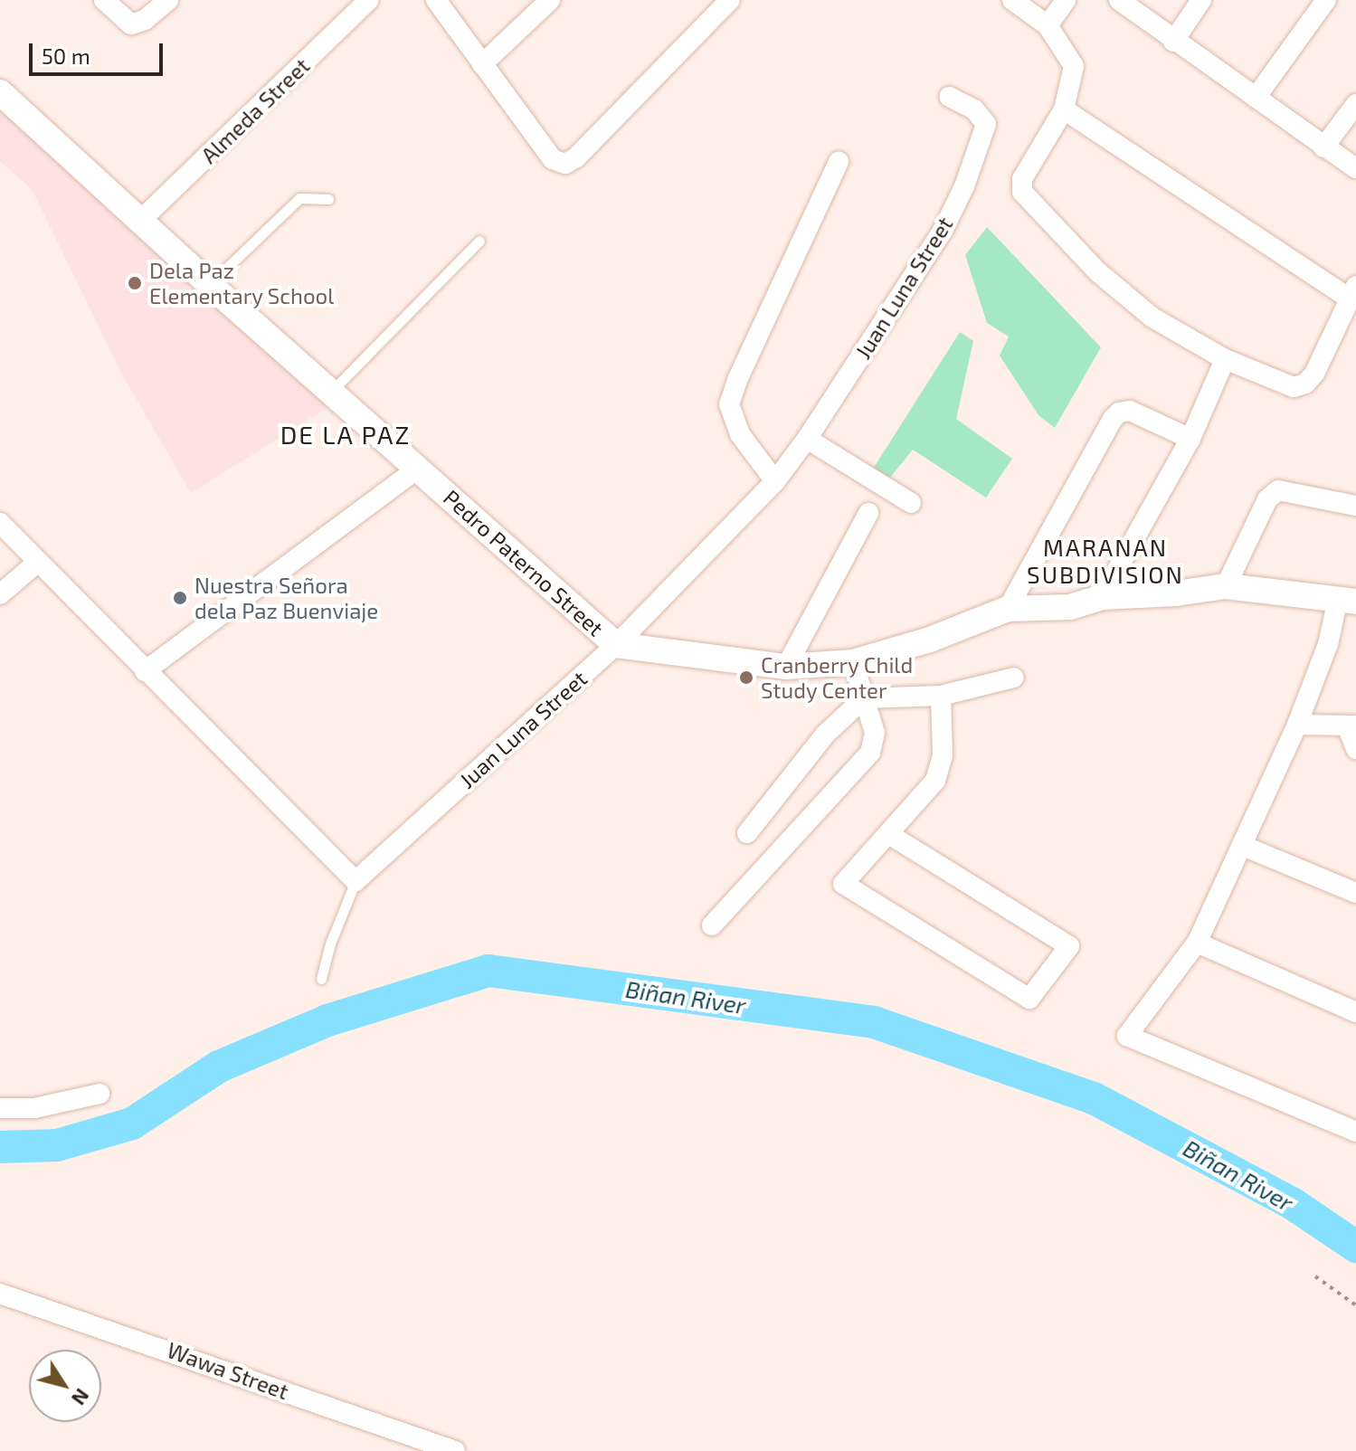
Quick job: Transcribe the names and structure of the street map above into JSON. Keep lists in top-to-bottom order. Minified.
{"streets":{"street":["Almeda Street","Juan Luna Street","Pedro Paterno Street","Wawa Street"]},"crossings":[["Almeda Street","Pedro Paterno Street"],["Juan Luna Street","Pedro Paterno Street"]],"districts":["DE LA PAZ","MARANAN SUBDIVISION"],"water":["Biñan River"],"places":["Dela Paz Elementary School","Nuestra Señora dela Paz Buenviaje","Cranberry Child Study Center"],"scale_bar":"50 m","north":"bottom right"}
